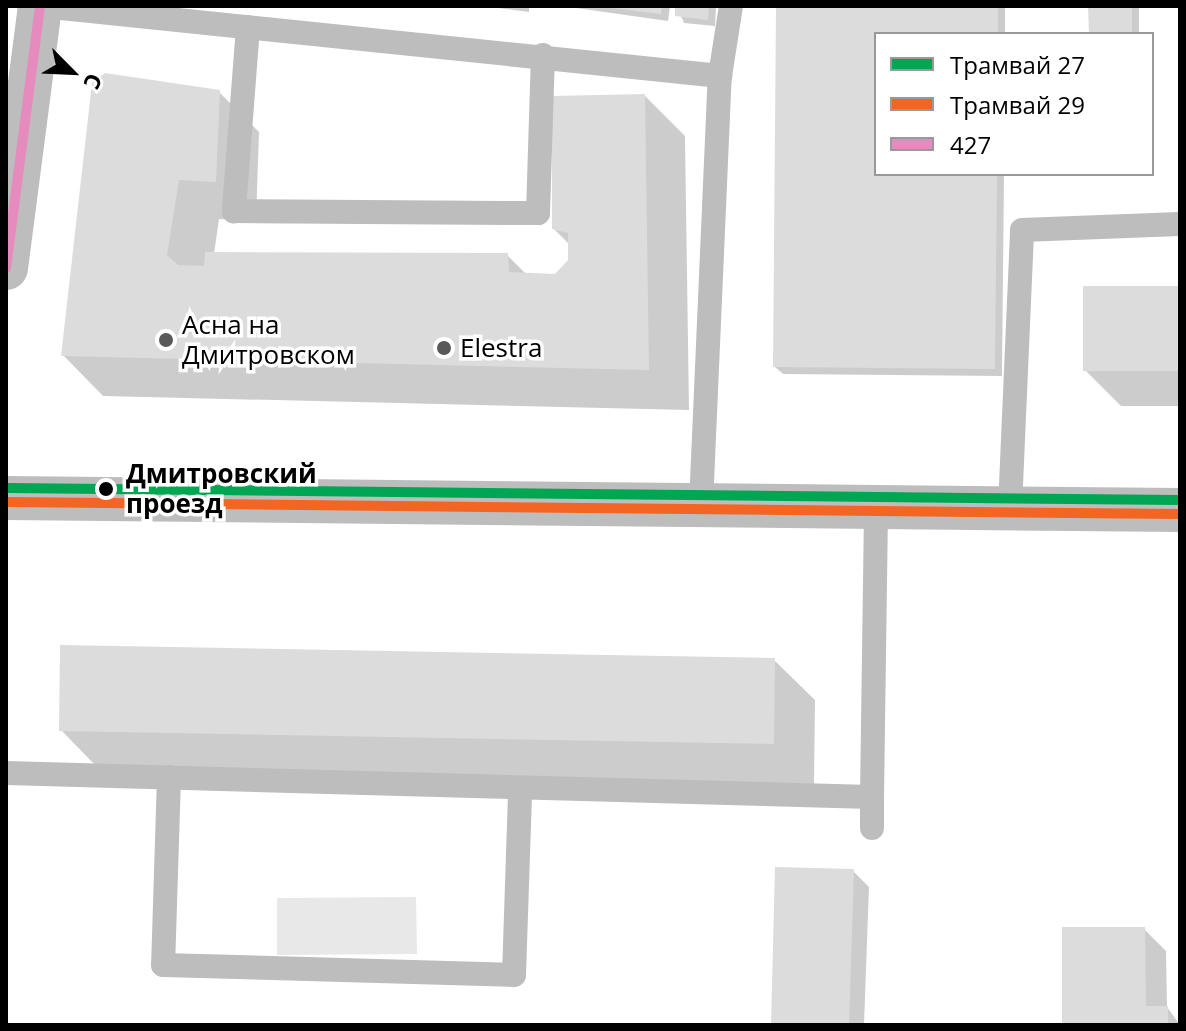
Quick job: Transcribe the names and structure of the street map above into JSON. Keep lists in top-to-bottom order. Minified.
{"places":["Асна на Дмитровском","Elestra","Дмитровский проезд"],"lines":["transit line 427","tram line 27","tram line 29"],"legend":["Трамвай 27","Трамвай 29","427"],"north":"bottom right"}
